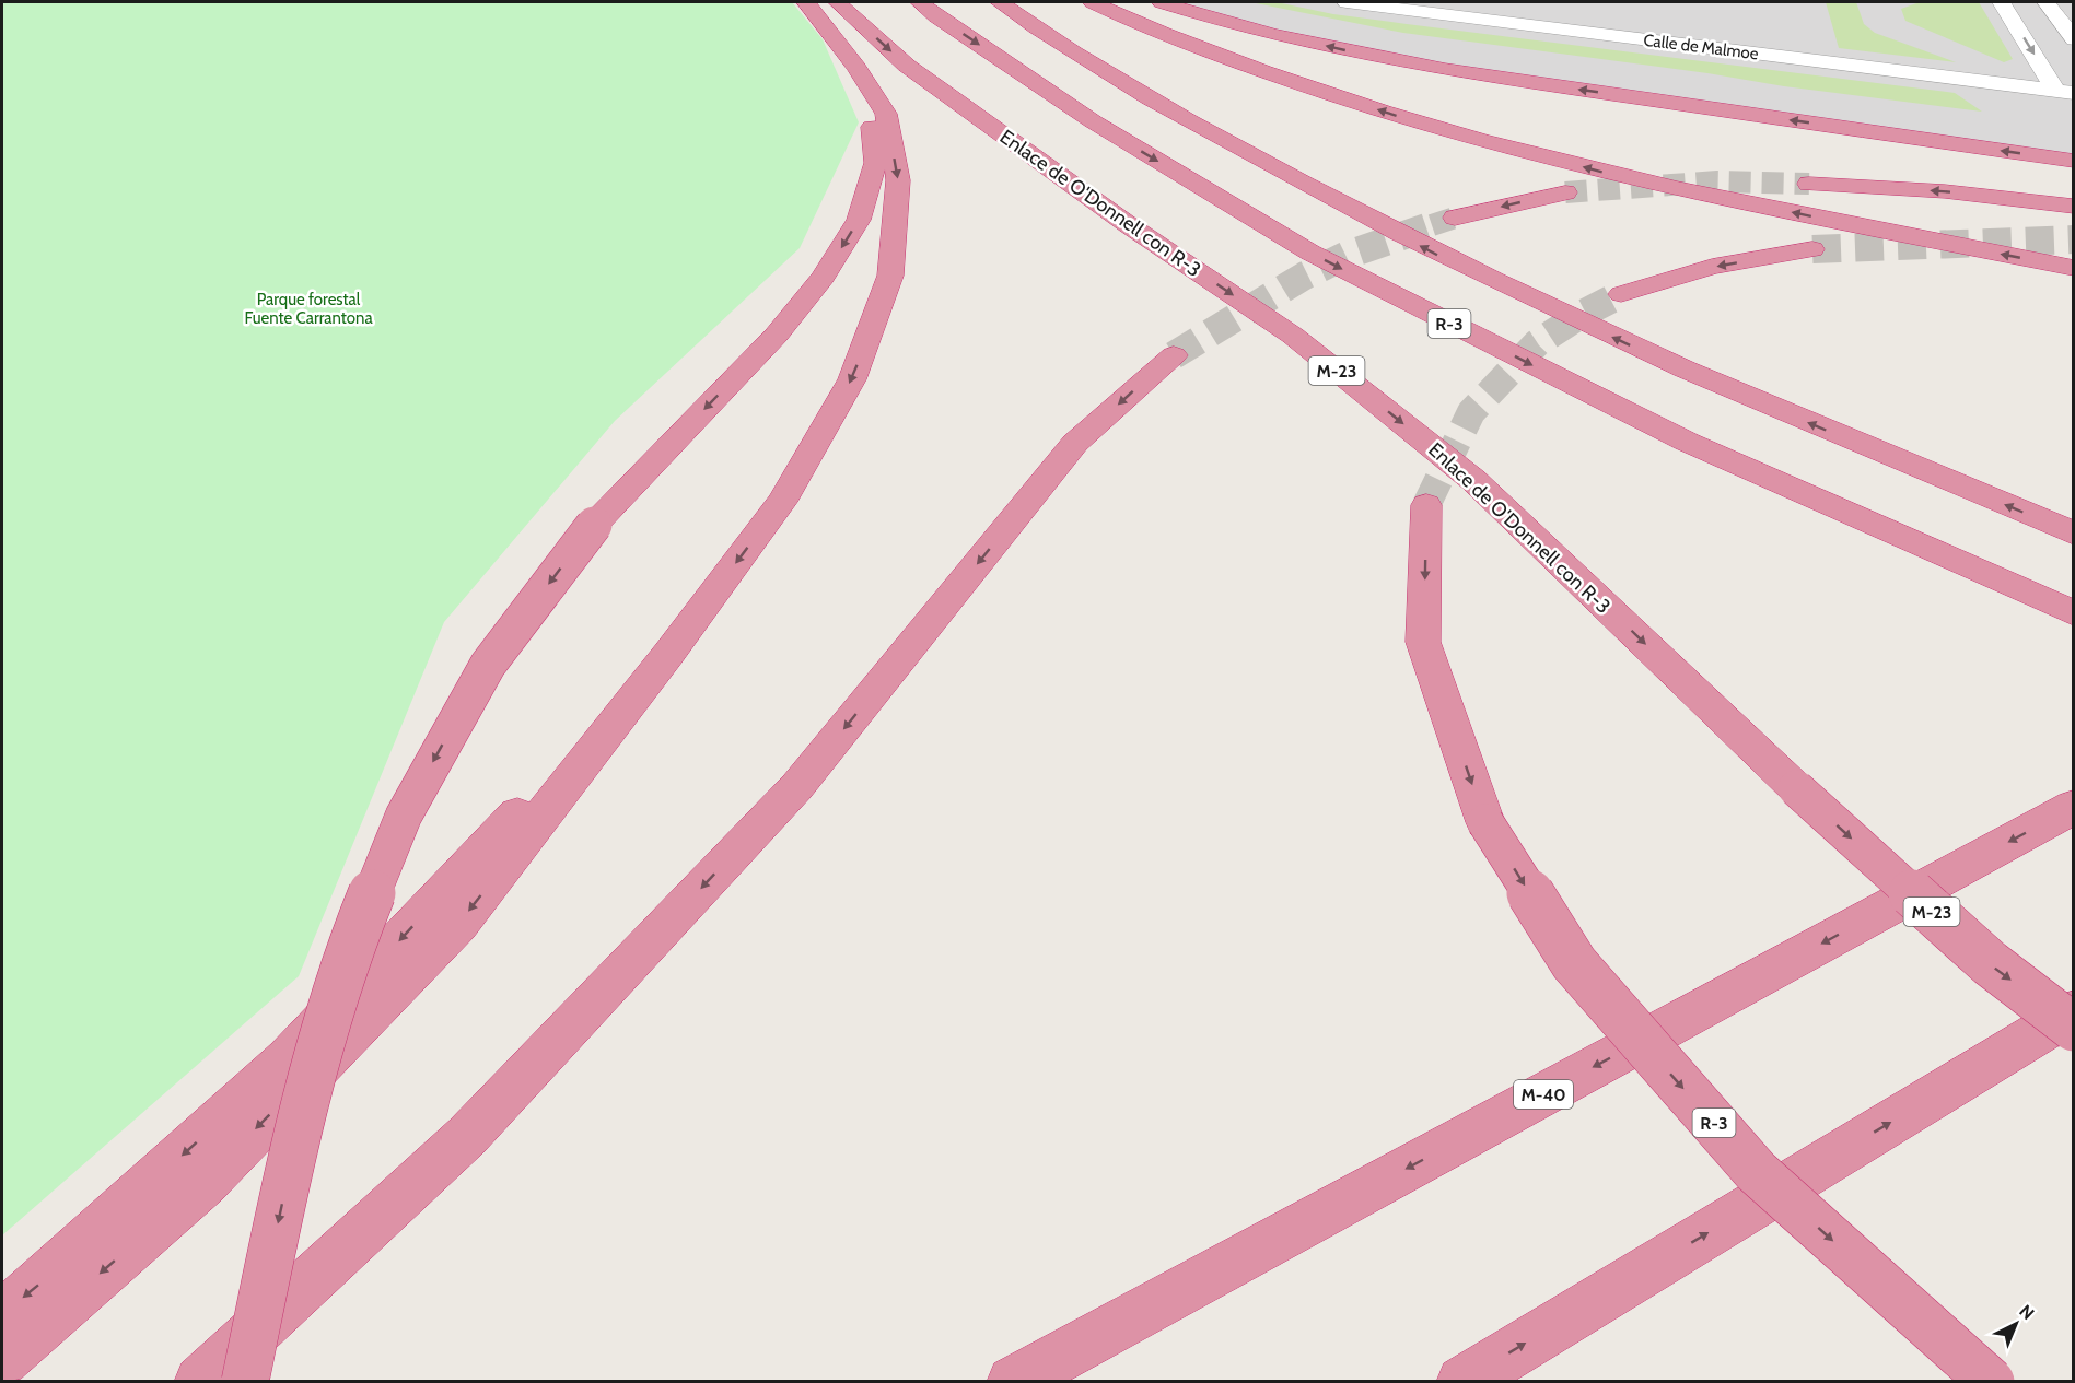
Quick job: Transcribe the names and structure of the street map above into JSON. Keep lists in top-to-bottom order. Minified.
{"streets":{"highway":["Enlace de O'Donnell con R-3","R-3","M-23","M-40"],"street":["Calle de Malmoe"]},"parks":["Parque forestal Fuente Carrantona"],"north":"top right"}
